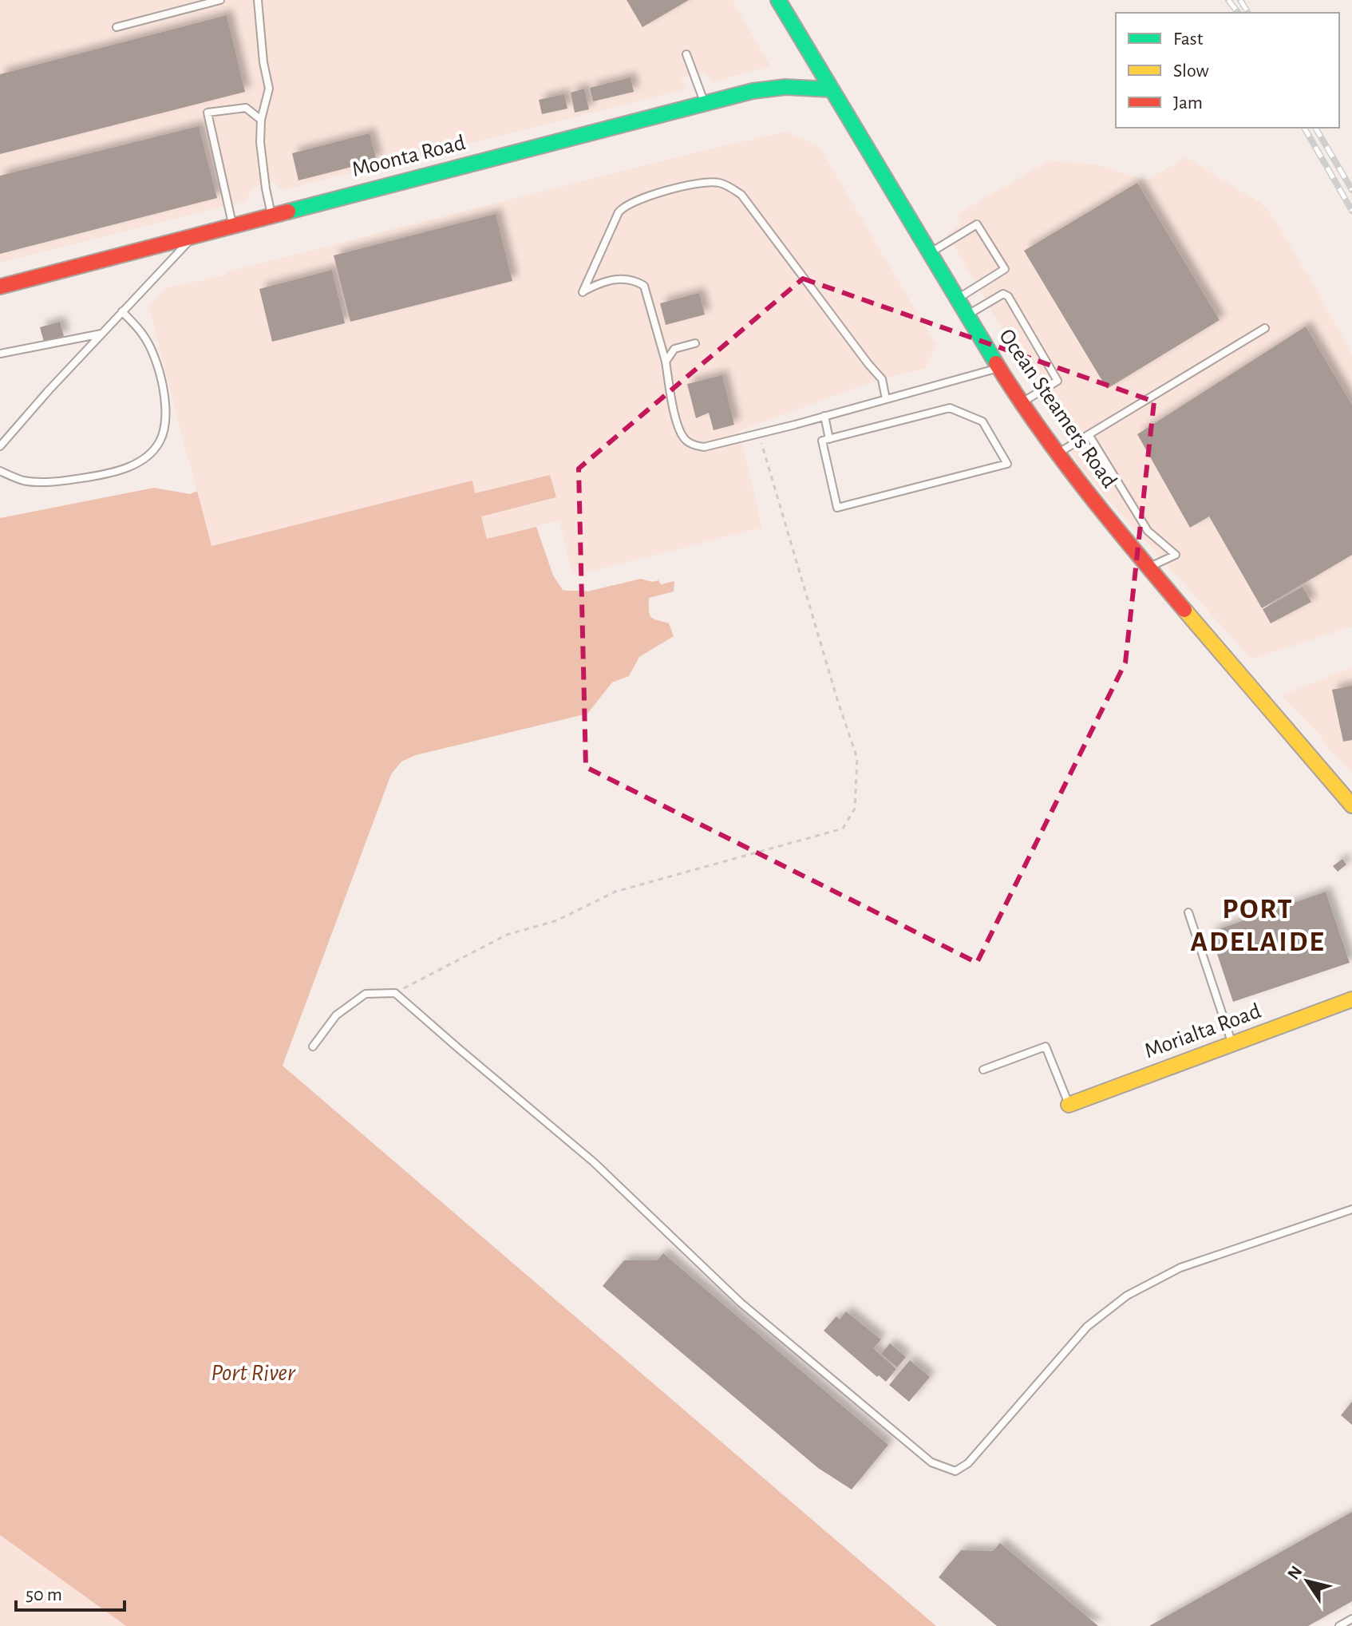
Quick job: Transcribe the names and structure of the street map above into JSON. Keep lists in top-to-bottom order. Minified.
{"streets":{"street":["Moonta Road","Ocean Steamers Road","Morialta Road"]},"crossings":[["Moonta Road","Ocean Steamers Road"]],"districts":["PORT ADELAIDE"],"water":["Port River"],"legend":["Fast","Slow","Jam"],"scale_bar":"50 m","north":"top left"}
